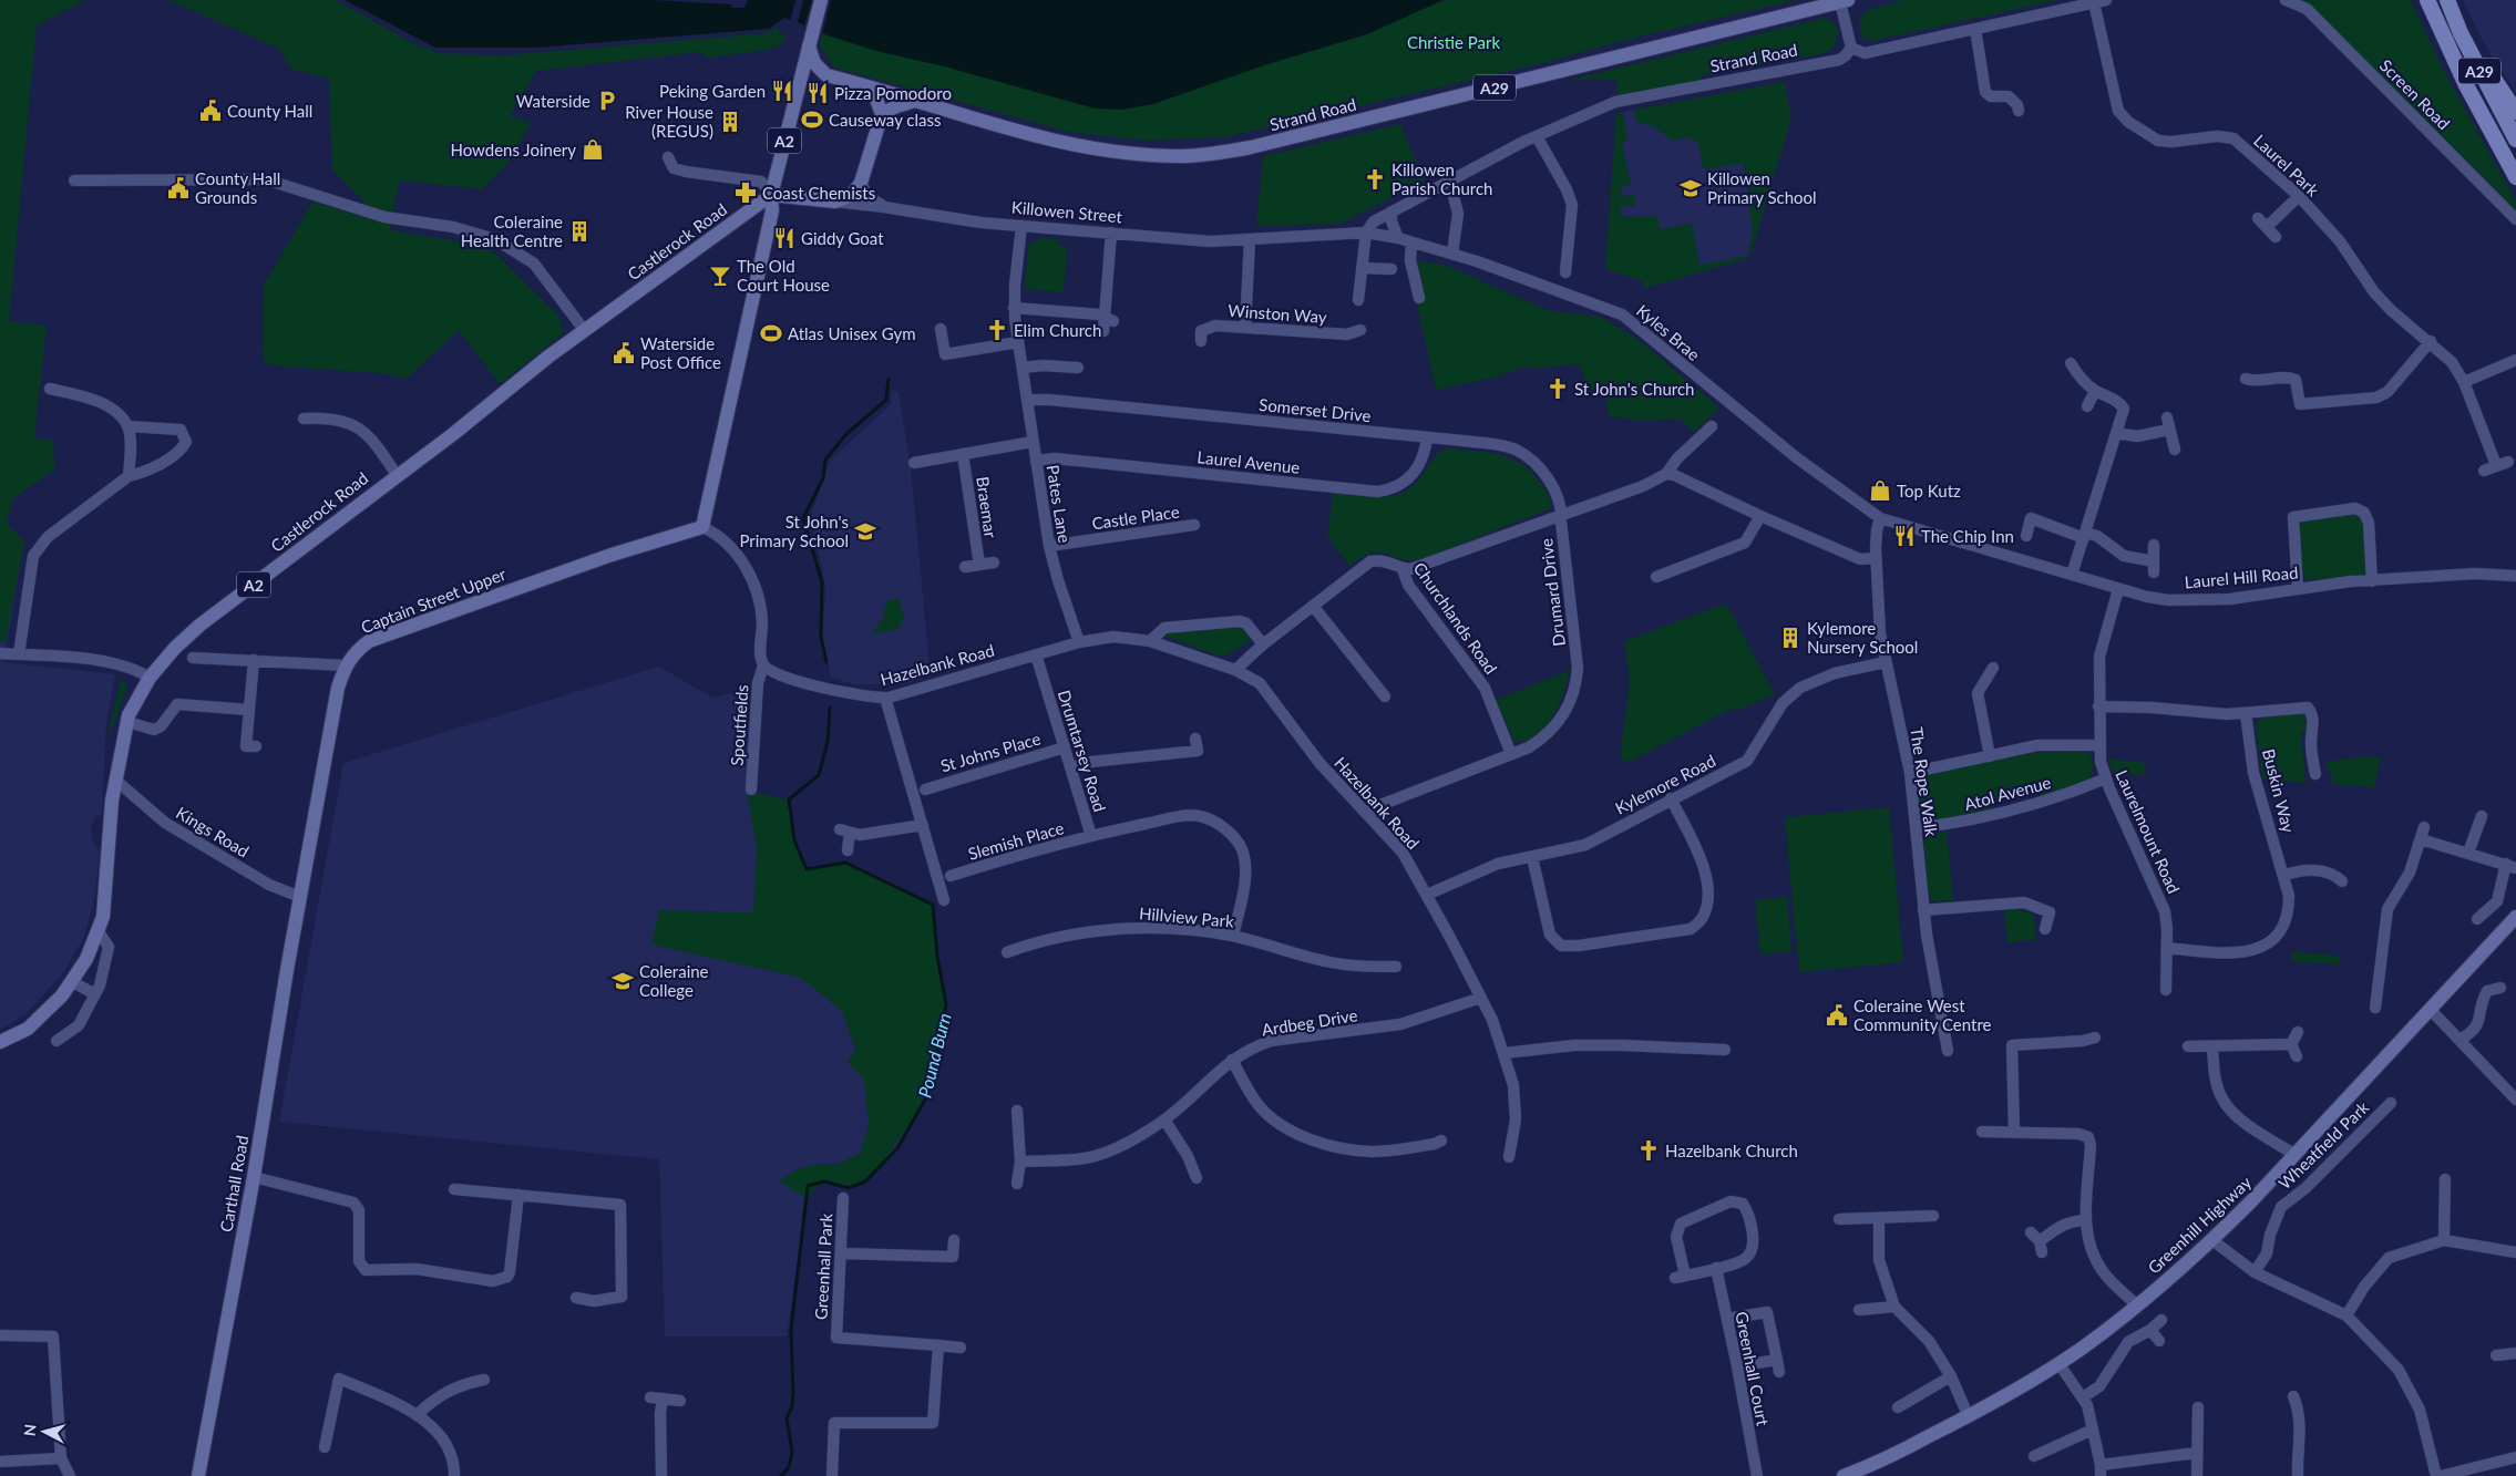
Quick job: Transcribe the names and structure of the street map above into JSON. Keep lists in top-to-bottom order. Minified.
{"streets":{"highway":["A29"],"main road":["Strand Road","A2","Killowen Street","Castlerock Road","Captain Street Upper","Carthall Road","Greenhill Highway"],"street":["Screen Road","Laurel Park","Winston Way","Kyles Brae","Somerset Drive","Laurel Avenue","Pates Lane","Braemar","Castle Place","Laurel Hill Road","Drumard Drive","Churchlands Road","Hazelbank Road","Spoutfields","Drumtarsey Road","St Johns Place","The Rope Walk","Kylemore Road","Buskin Way","Atol Avenue","Kings Road","Laurelmount Road","Slemish Place","Hillview Park","Ardbeg Drive","Wheatfield Park","Greenhall Park","Greenhall Court"]},"crossings":[["Strand Road","Killowen Street"],["Strand Road","Kyles Brae"],["A2","Killowen Street"],["A2","Castlerock Road"],["Killowen Street","Castlerock Road"],["Killowen Street","Kyles Brae"],["Killowen Street","Pates Lane"],["Castlerock Road","Kings Road"],["Kyles Brae","Laurel Hill Road"],["Kyles Brae","The Rope Walk"],["Somerset Drive","Laurel Avenue"],["Somerset Drive","Pates Lane"],["Somerset Drive","Drumard Drive"],["Laurel Avenue","Pates Lane"],["Pates Lane","Castle Place"],["Pates Lane","Hazelbank Road"],["Laurel Hill Road","The Rope Walk"],["Laurel Hill Road","Laurelmount Road"],["Drumard Drive","Churchlands Road"],["Drumard Drive","Hazelbank Road"],["Captain Street Upper","Kings Road"],["Captain Street Upper","Carthall Road"],["Churchlands Road","Hazelbank Road"],["Hazelbank Road","Spoutfields"],["Hazelbank Road","Drumtarsey Road"],["Hazelbank Road","Kylemore Road"],["Hazelbank Road","Ardbeg Drive"],["Drumtarsey Road","St Johns Place"],["Drumtarsey Road","Slemish Place"],["Drumtarsey Road","Hillview Park"],["The Rope Walk","Kylemore Road"],["The Rope Walk","Atol Avenue"],["Buskin Way","Laurelmount Road"],["Atol Avenue","Laurelmount Road"],["Kings Road","Carthall Road"]],"water":["Pound Burn"],"parks":["Christie Park"],"places":{"restaurant":["Peking Garden","Pizza Pomodoro","Giddy Goat","The Chip Inn"],"parking":["Waterside"],"public building":["County Hall","County Hall Grounds","Waterside Post Office","Coleraine West Community Centre"],"sports":["Causeway class","Atlas Unisex Gym"],"building":["River House (REGUS)","Coleraine Health Centre","Kylemore Nursery School"],"shop":["Howdens Joinery","Top Kutz"],"church":["Killowen Parish Church","Elim Church","St John's Church","Hazelbank Church"],"school or university":["Killowen Primary School","St John's Primary School","Coleraine College"],"pharmacy":["Coast Chemists"],"bar":["The Old Court House"]},"north":"left"}
